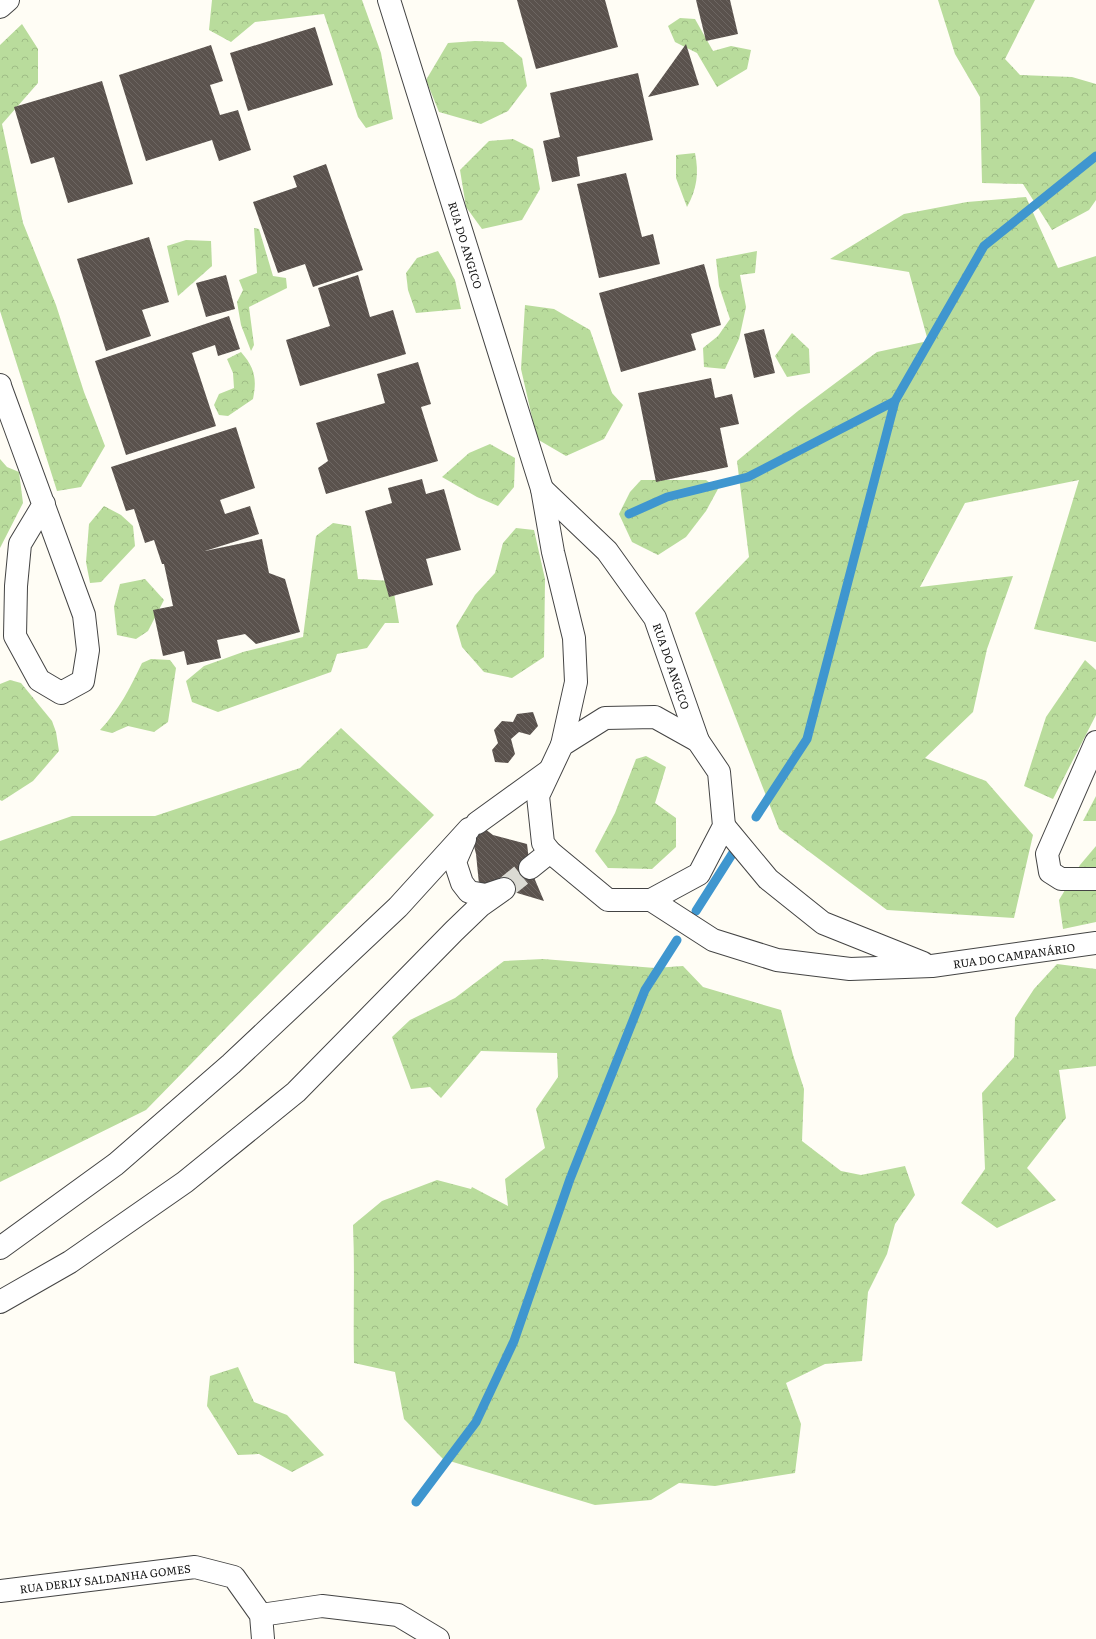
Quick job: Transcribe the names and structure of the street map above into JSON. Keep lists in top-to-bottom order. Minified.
{"streets":{"street":["RUA DO ANGICO","RUA DO CAMPANÁRIO","RUA DERLY SALDANHA GOMES"]}}
